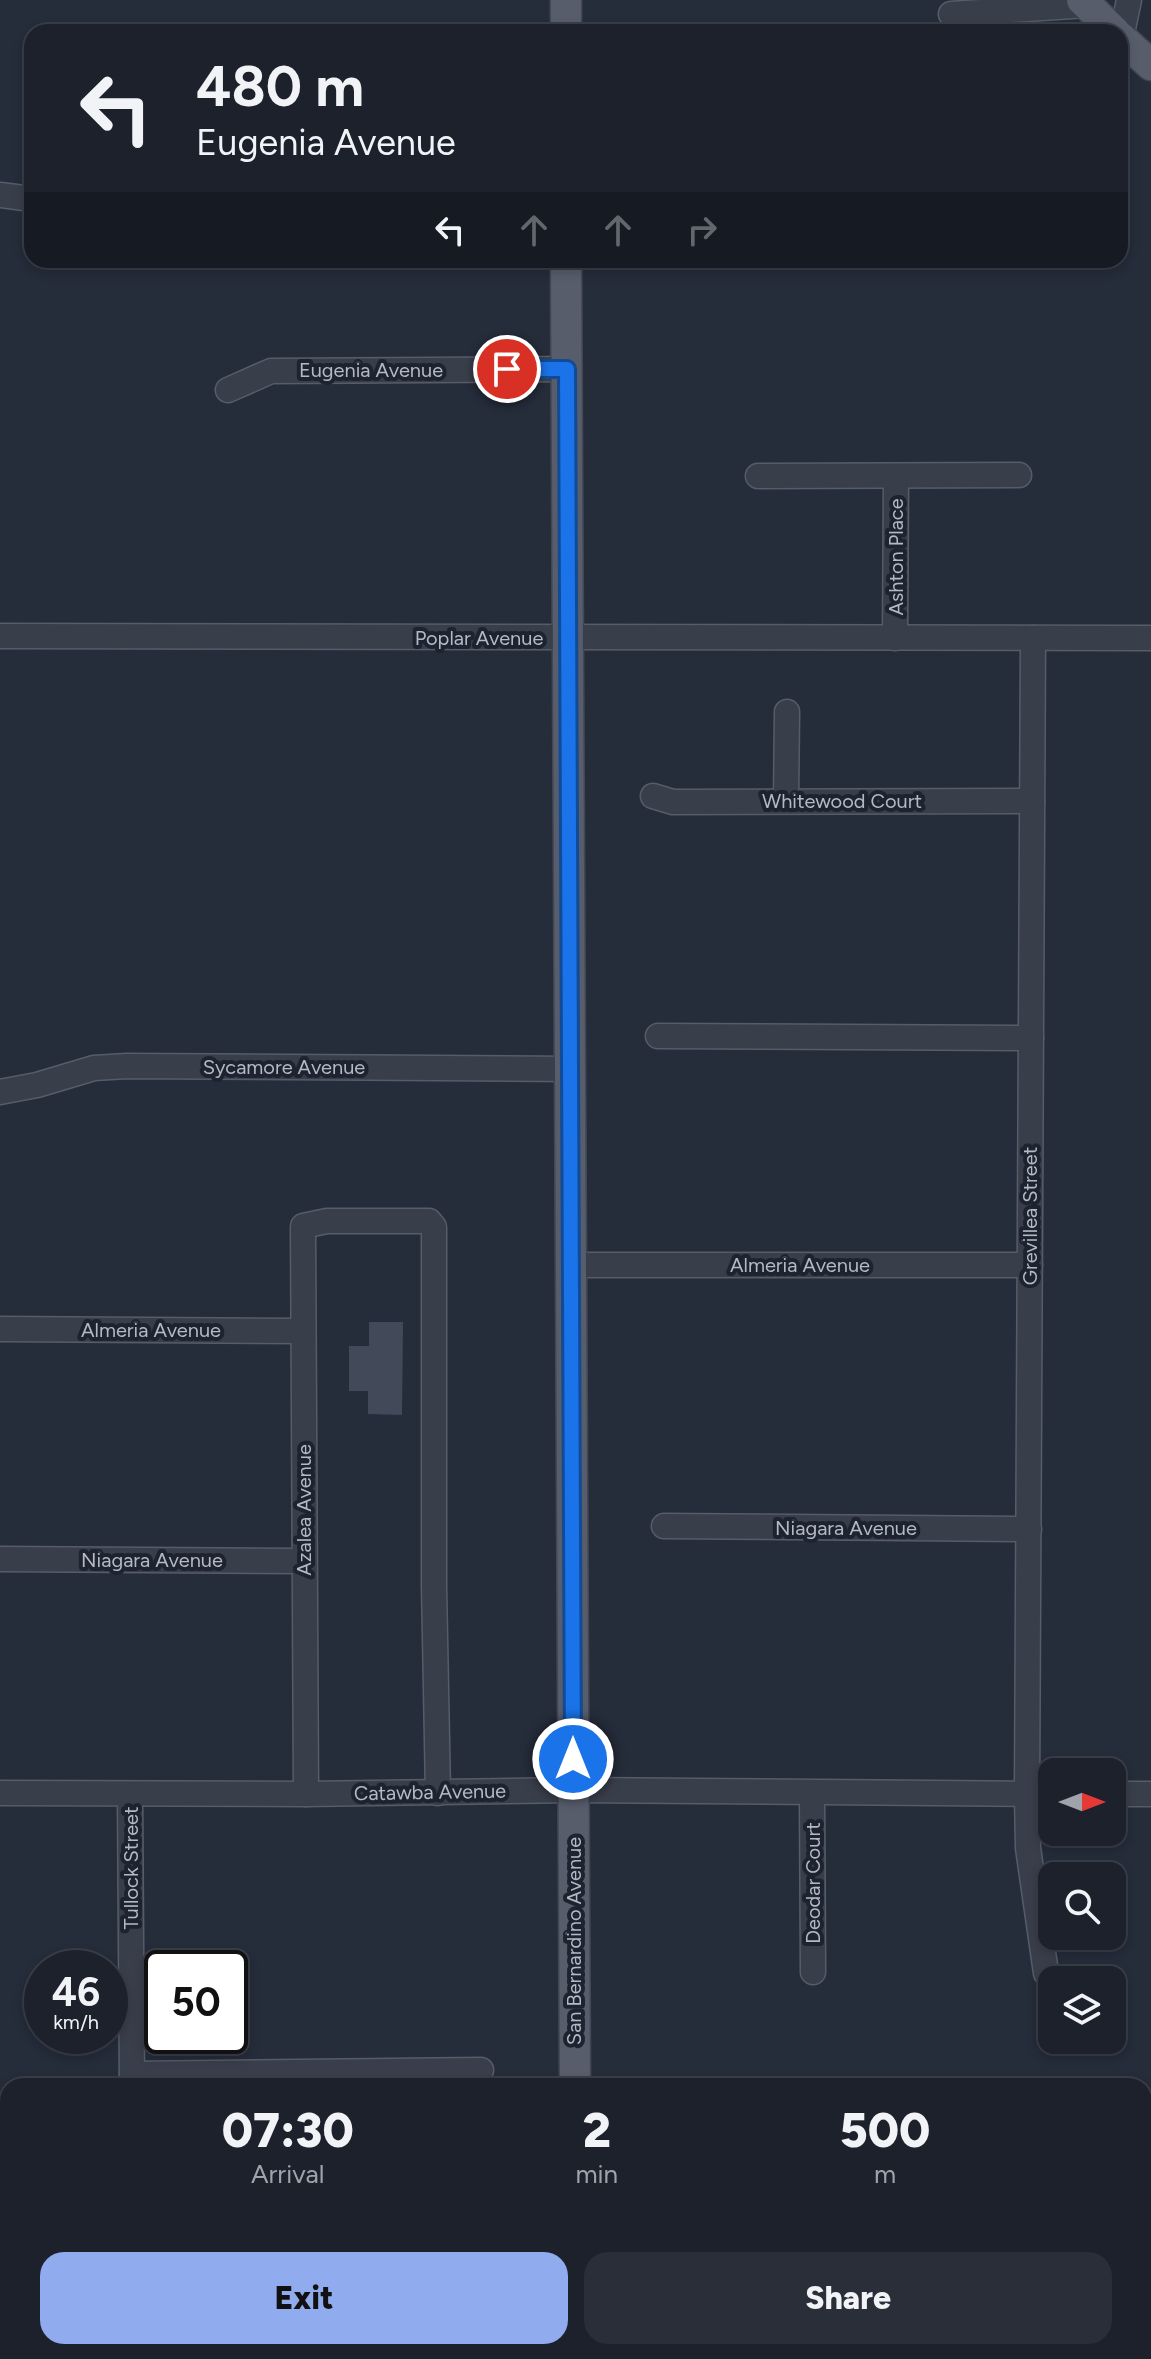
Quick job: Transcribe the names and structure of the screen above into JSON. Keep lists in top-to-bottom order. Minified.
{"streets":{"main road":["San Bernardino Avenue"],"street":["Eugenia Avenue","Ashton Place","Poplar Avenue","Whitewood Court","Sycamore Avenue","Grevillea Street","Almeria Avenue","Azalea Avenue","Niagara Avenue","Catawba Avenue","Tullock Street","Deodar Court"]},"crossings":[["Eugenia Avenue","San Bernardino Avenue"],["Ashton Place","Poplar Avenue"],["Poplar Avenue","Grevillea Street"],["Poplar Avenue","San Bernardino Avenue"],["Whitewood Court","Grevillea Street"],["Sycamore Avenue","San Bernardino Avenue"],["Grevillea Street","Almeria Avenue"],["Grevillea Street","Niagara Avenue"],["Grevillea Street","Catawba Avenue"],["Almeria Avenue","Azalea Avenue"],["Almeria Avenue","San Bernardino Avenue"],["Azalea Avenue","Niagara Avenue"],["Azalea Avenue","Catawba Avenue"],["Catawba Avenue","Tullock Street"],["Catawba Avenue","Deodar Court"],["Catawba Avenue","San Bernardino Avenue"]],"north":"right","page":{"turn":["480 m","Eugenia Avenue"],"speed":"46 km/h","limit":"50","eta":["07:30","Arrival","2","min","500","m"],"buttons":["Exit","Share"]}}
